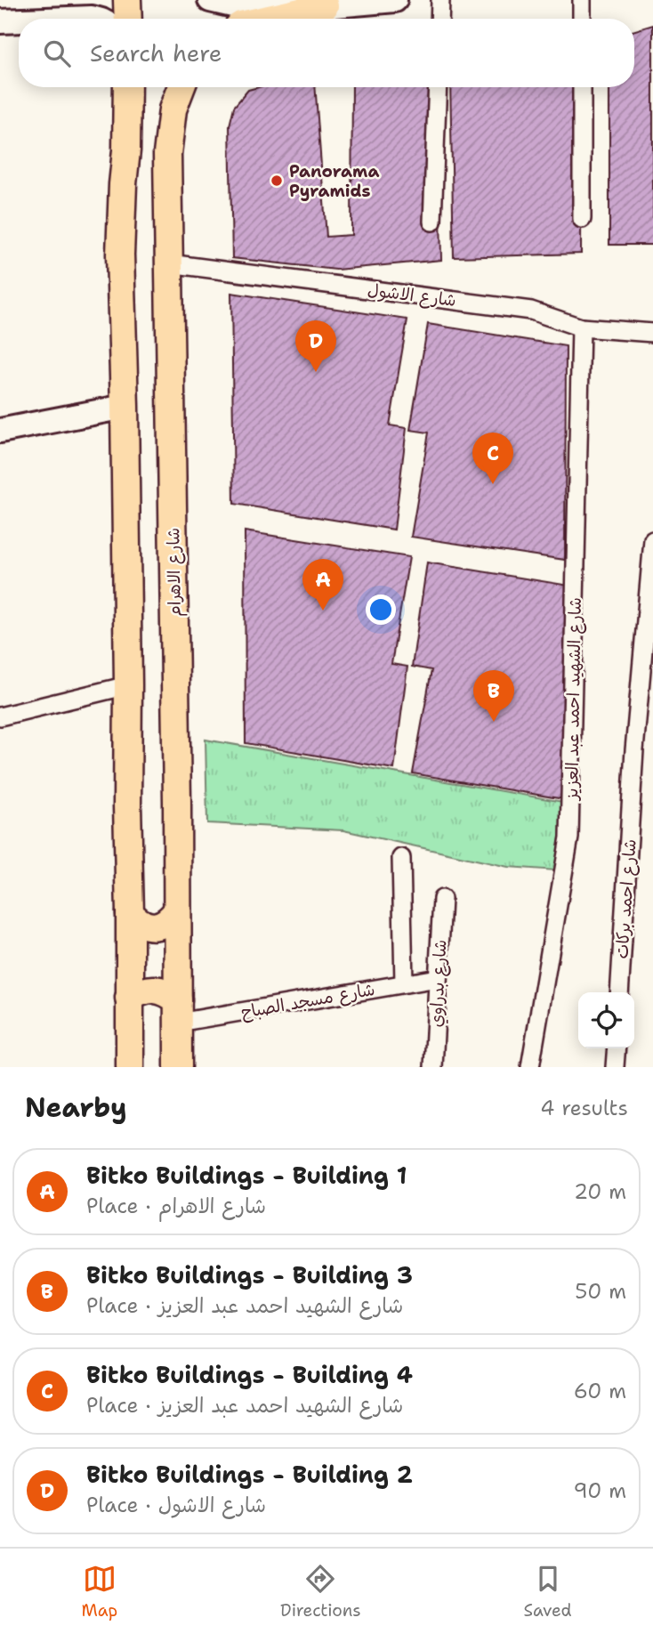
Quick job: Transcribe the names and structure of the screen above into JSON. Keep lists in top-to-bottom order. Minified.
{"streets":{"main road":["شارع الاهرام"],"street":["شارع الاشول","شارع الشهيد احمد عبد العزيز","شارع احمد بركات","شارع بدراوي","شارع مسجد الصباح"]},"crossings":[["شارع الاشول","شارع الاهرام"],["شارع الاشول","شارع الشهيد احمد عبد العزيز"],["شارع الاهرام","شارع مسجد الصباح"],["شارع بدراوي","شارع مسجد الصباح"]],"places":["Panorama Pyramids"],"page":{"search":"Search here","pins":["D","C","A","B"],"heading":["Nearby","4 results"],"list":[{"mark":"A","name":"Bitko Buildings - Building 1","note":"Place · شارع الاهرام","value":"20 m"},{"mark":"B","name":"Bitko Buildings - Building 3","note":"Place · شارع الشهيد احمد عبد العزيز","value":"50 m"},{"mark":"C","name":"Bitko Buildings - Building 4","note":"Place · شارع الشهيد احمد عبد العزيز","value":"60 m"},{"mark":"D","name":"Bitko Buildings - Building 2","note":"Place · شارع الاشول","value":"90 m"}],"nav":["Map","Directions","Saved"]}}
